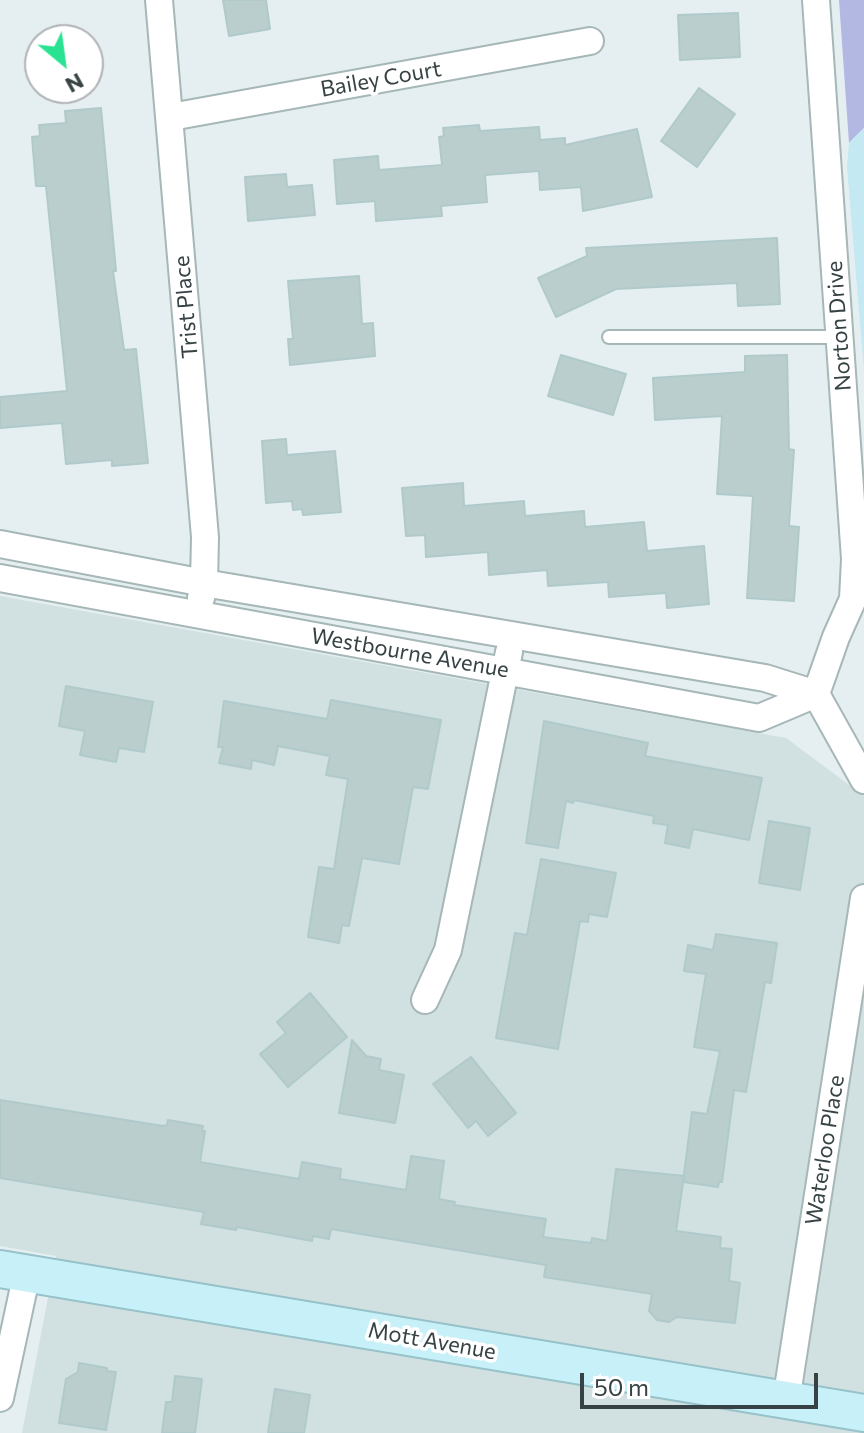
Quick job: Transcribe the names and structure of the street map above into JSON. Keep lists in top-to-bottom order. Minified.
{"streets":{"street":["Bailey Court","Trist Place","Norton Drive","Westbourne Avenue","Waterloo Place","Mott Avenue"]},"crossings":[["Bailey Court","Trist Place"],["Trist Place","Westbourne Avenue"],["Norton Drive","Westbourne Avenue"],["Waterloo Place","Mott Avenue"]],"scale_bar":"50 m","north":"bottom right"}
